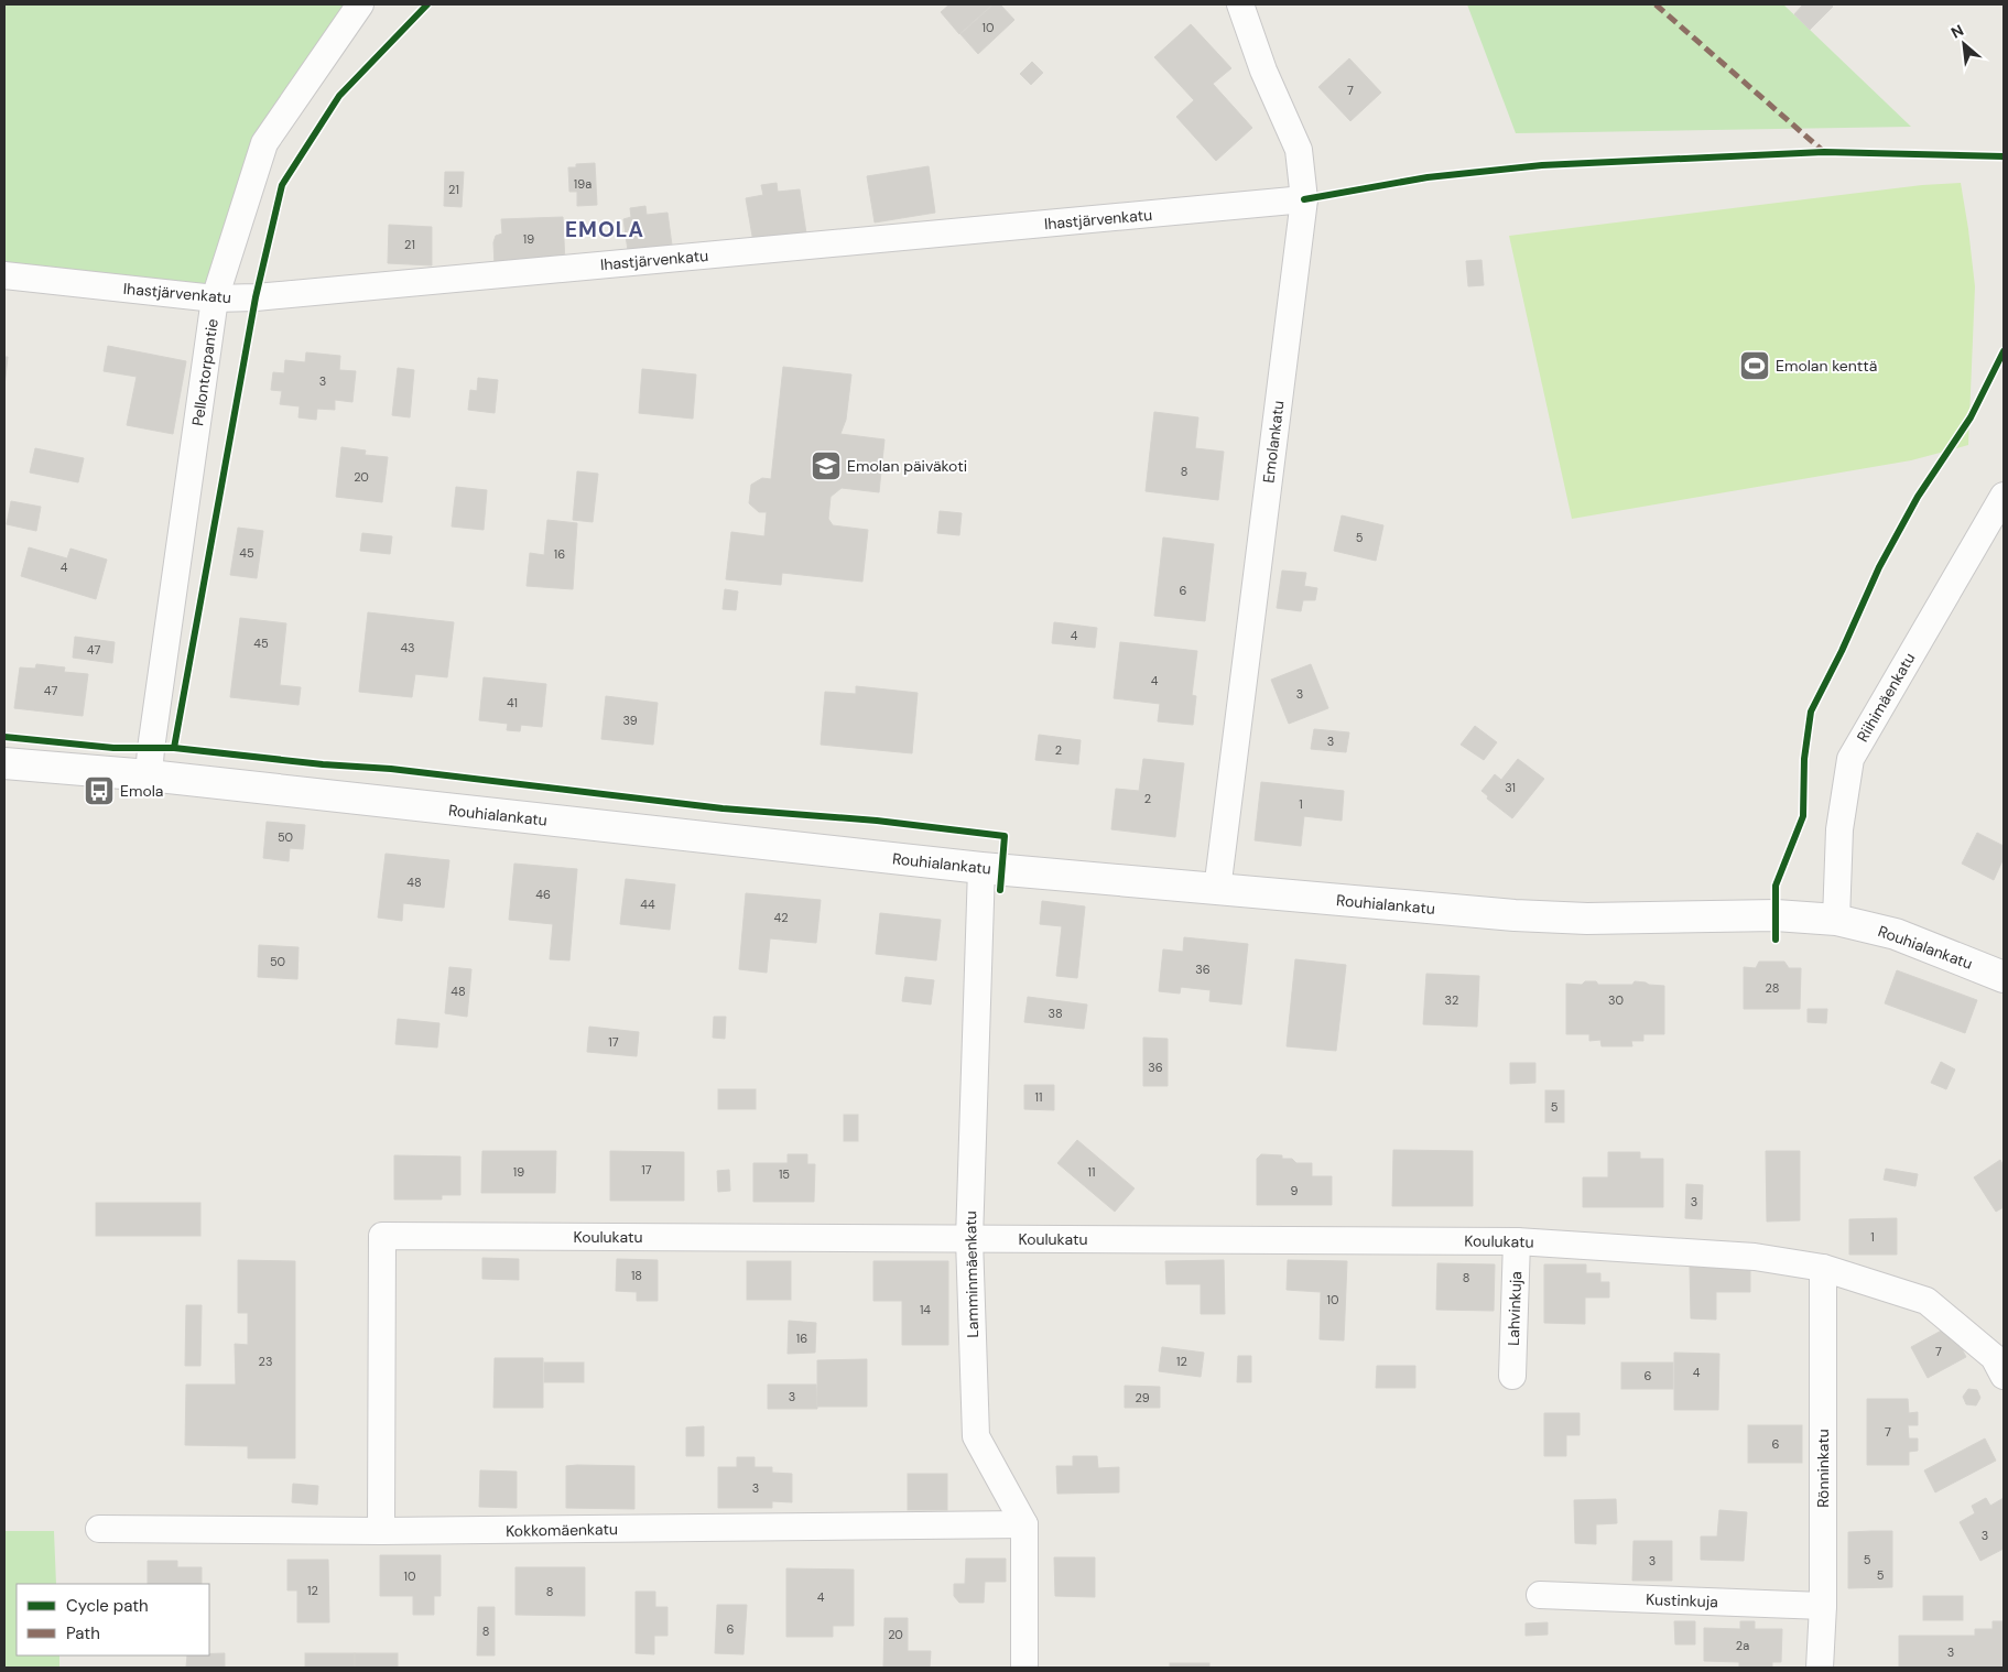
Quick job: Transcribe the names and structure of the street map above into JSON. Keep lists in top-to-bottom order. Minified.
{"streets":{"street":["Ihastjärvenkatu","Pellontorpantie","Emolankatu","Riihimäenkatu","Rouhialankatu","Koulukatu","Lamminmäenkatu","Lahvinkuja","Rönninkatu","Kokkomäenkatu","Kustinkuja"]},"crossings":[["Ihastjärvenkatu","Pellontorpantie"],["Ihastjärvenkatu","Emolankatu"],["Pellontorpantie","Rouhialankatu"],["Emolankatu","Rouhialankatu"],["Riihimäenkatu","Rouhialankatu"],["Rouhialankatu","Lamminmäenkatu"],["Koulukatu","Lamminmäenkatu"],["Koulukatu","Lahvinkuja"],["Koulukatu","Rönninkatu"],["Koulukatu","Kokkomäenkatu"],["Lamminmäenkatu","Kokkomäenkatu"],["Rönninkatu","Kustinkuja"]],"districts":["EMOLA"],"places":{"sports":["Emolan kenttä"],"school or university":["Emolan päiväkoti"],"bus stop":["Emola"]},"house_numbers":["10","7","19a","21","19","21","3","8","20","5","45","16","4","6","4","45","43","47","4","47","3","41","39","3","2","31","2","1","50","48","46","44","42","50","36","28","48","32","30","38","17","36","11","5","17","19","11","15","9","3","1","18","8","10","14","16","7","23","12","4","6","3","29","7","6","3","3","5","3","5","10","12","8","4","6","8","20","2a","3"],"legend":["Cycle path","Path"],"north":"top left"}
